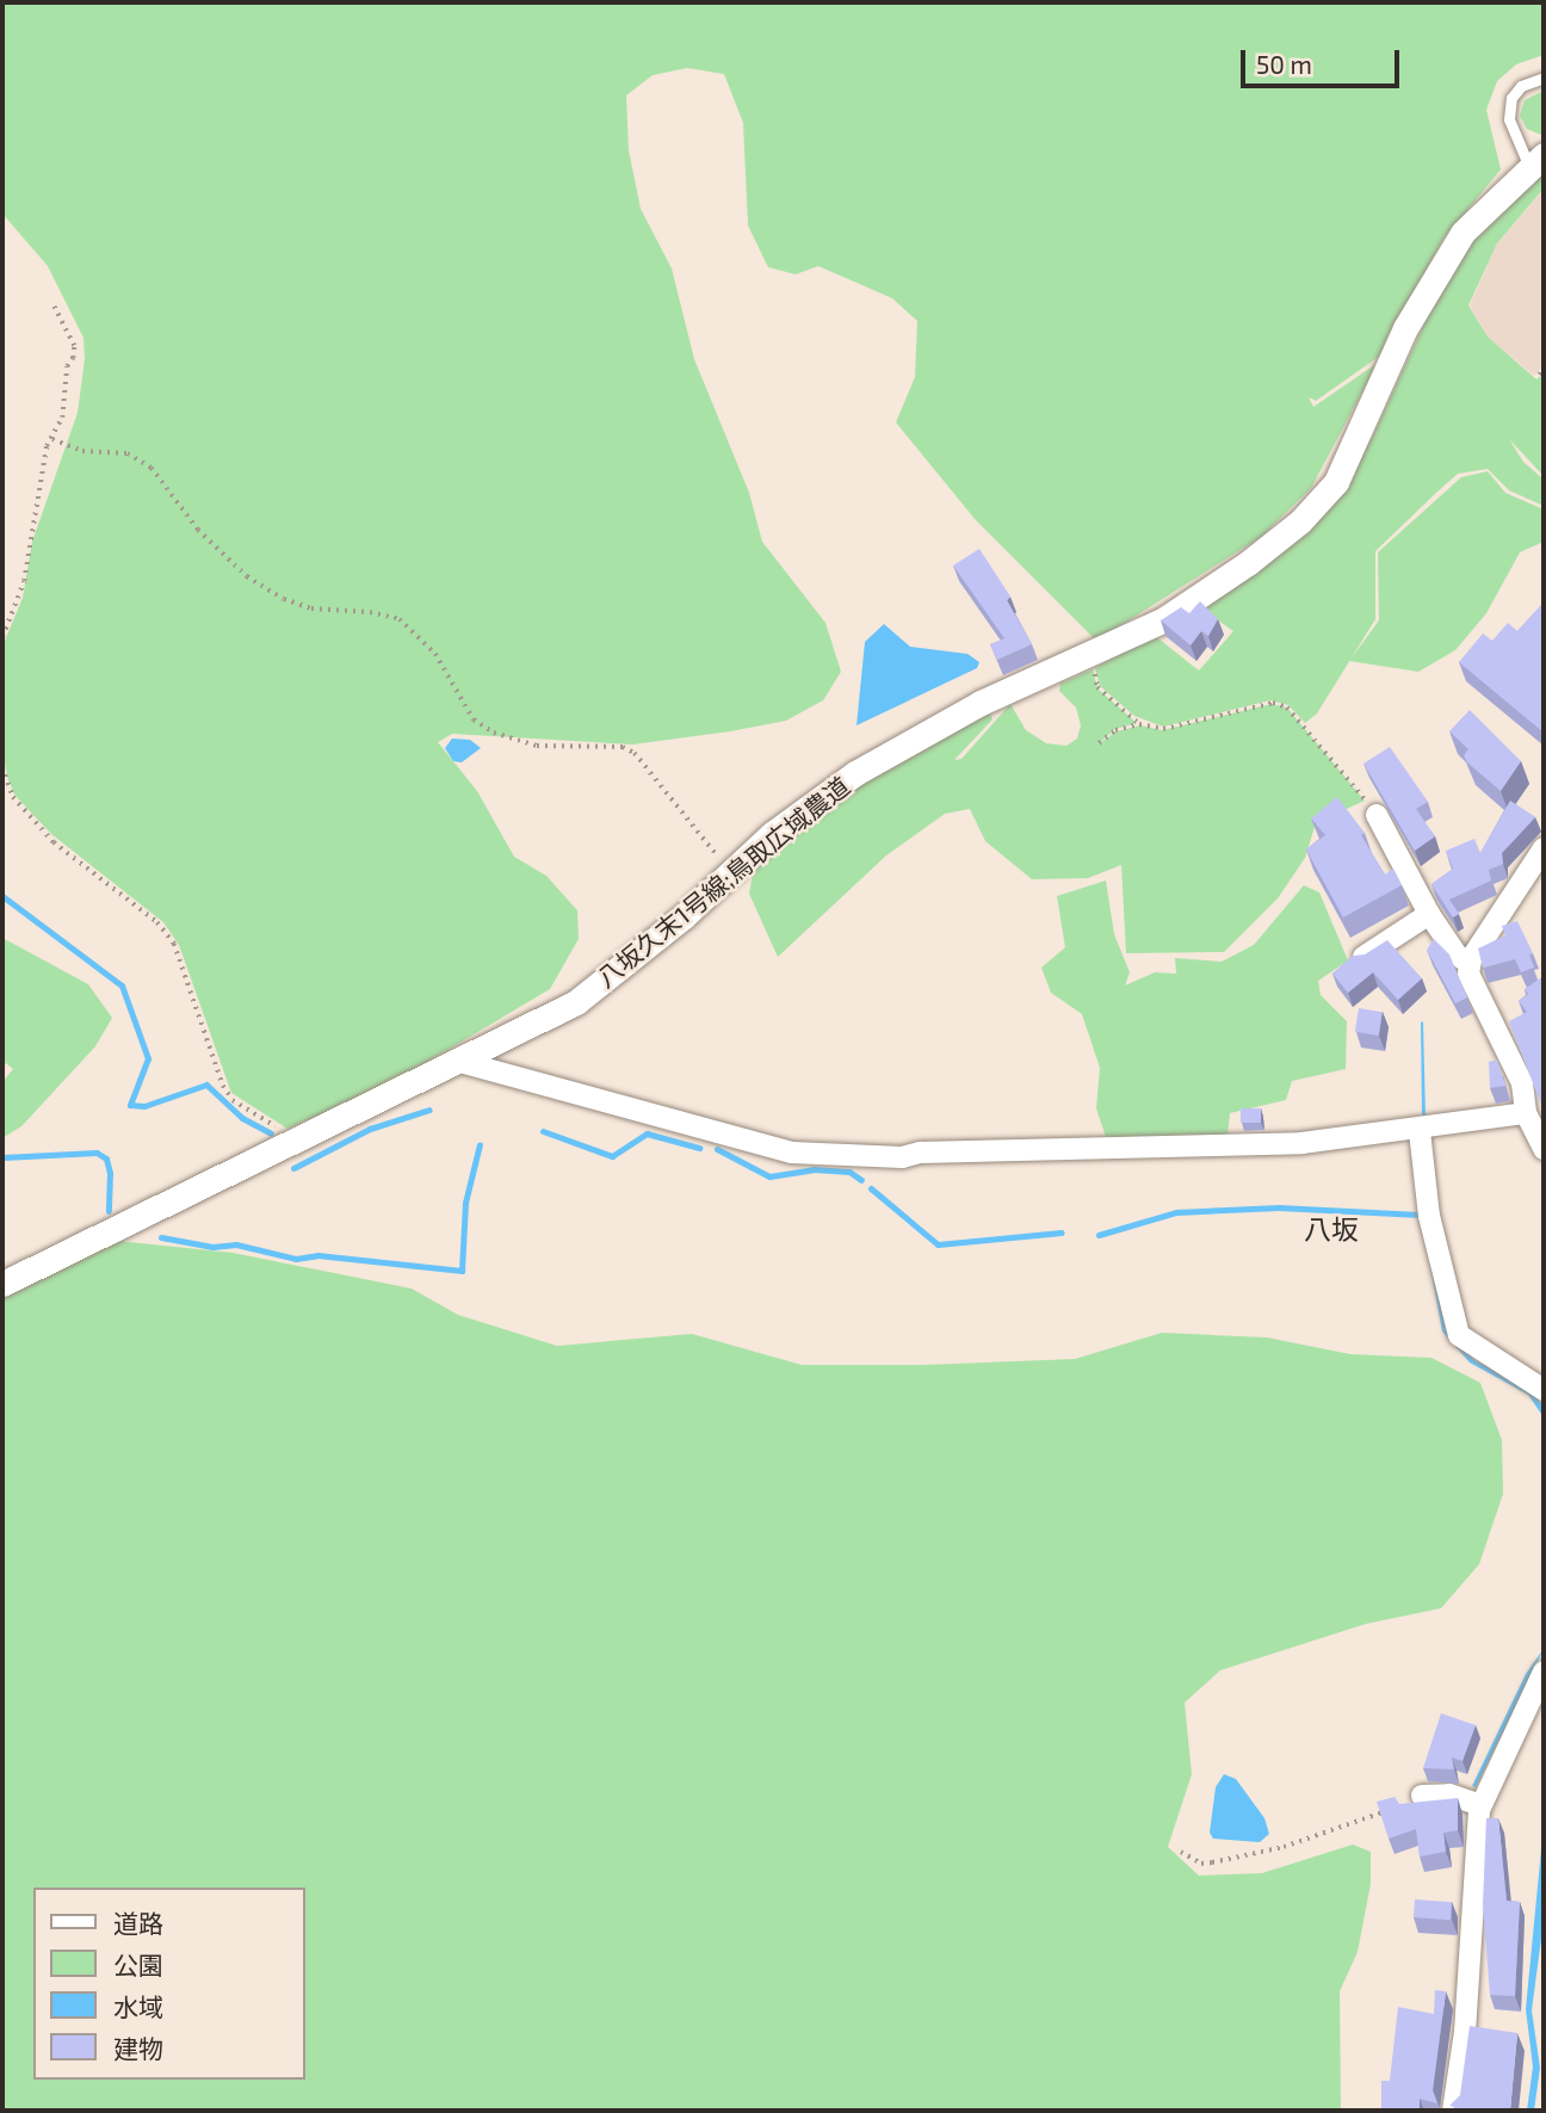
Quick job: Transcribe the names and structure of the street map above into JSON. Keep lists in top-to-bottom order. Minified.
{"streets":{"street":["八坂久末1号線;鳥取広域農道"]},"districts":["八坂"],"legend":["道路","公園","水域","建物"],"scale_bar":"50 m"}
